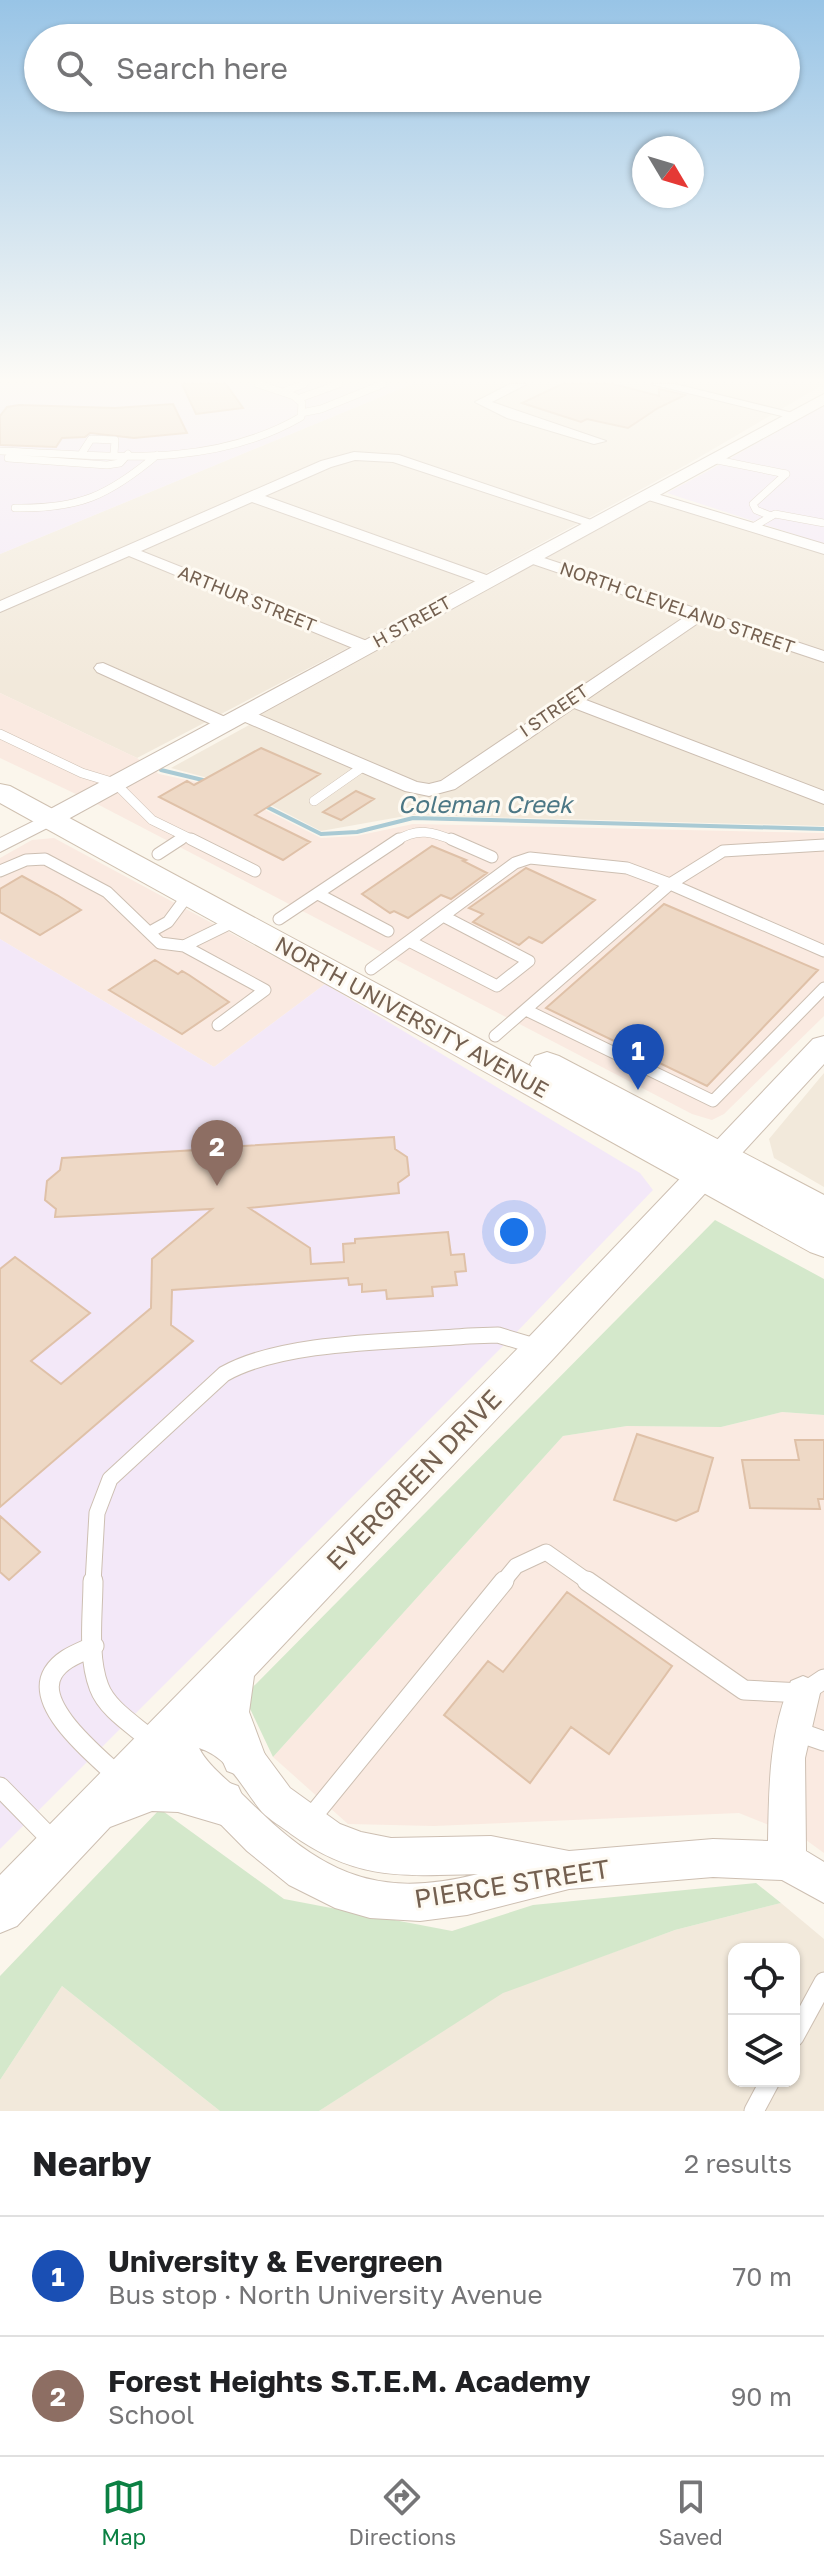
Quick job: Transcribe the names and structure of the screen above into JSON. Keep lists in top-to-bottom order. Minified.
{"streets":{"main road":["NORTH UNIVERSITY AVENUE"],"street":["ARTHUR STREET","NORTH CLEVELAND STREET","H STREET","I STREET","EVERGREEN DRIVE","PIERCE STREET"]},"crossings":[["ARTHUR STREET","H STREET"],["NORTH CLEVELAND STREET","H STREET"],["NORTH CLEVELAND STREET","I STREET"],["H STREET","NORTH UNIVERSITY AVENUE"],["NORTH UNIVERSITY AVENUE","EVERGREEN DRIVE"],["EVERGREEN DRIVE","PIERCE STREET"]],"water":["Coleman Creek"],"north":"bottom right","page":{"search":"Search here","pins":["1","2"],"heading":["Nearby","2 results"],"list":[{"mark":"1","name":"University & Evergreen","note":"Bus stop · North University Avenue","value":"70 m"},{"mark":"2","name":"Forest Heights S.T.E.M. Academy","note":"School","value":"90 m"}],"nav":["Map","Directions","Saved"]}}
